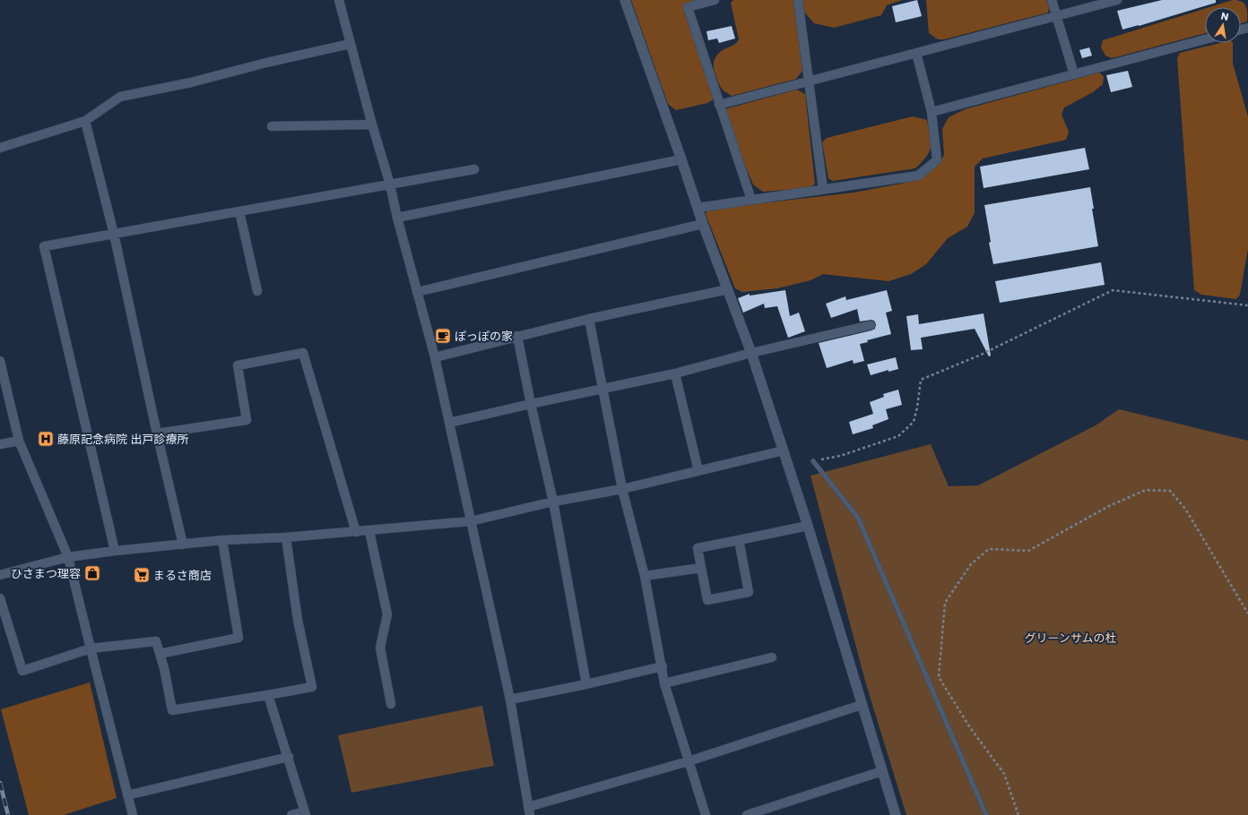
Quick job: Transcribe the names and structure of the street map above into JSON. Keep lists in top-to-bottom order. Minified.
{"parks":["グリーンサムの杜"],"places":{"cafe":["ぽっぽの家"],"hospital":["藤原記念病院 出戸診療所"],"shop":["ひさまつ理容"],"supermarket":["まるさ商店"]},"north":"top"}
